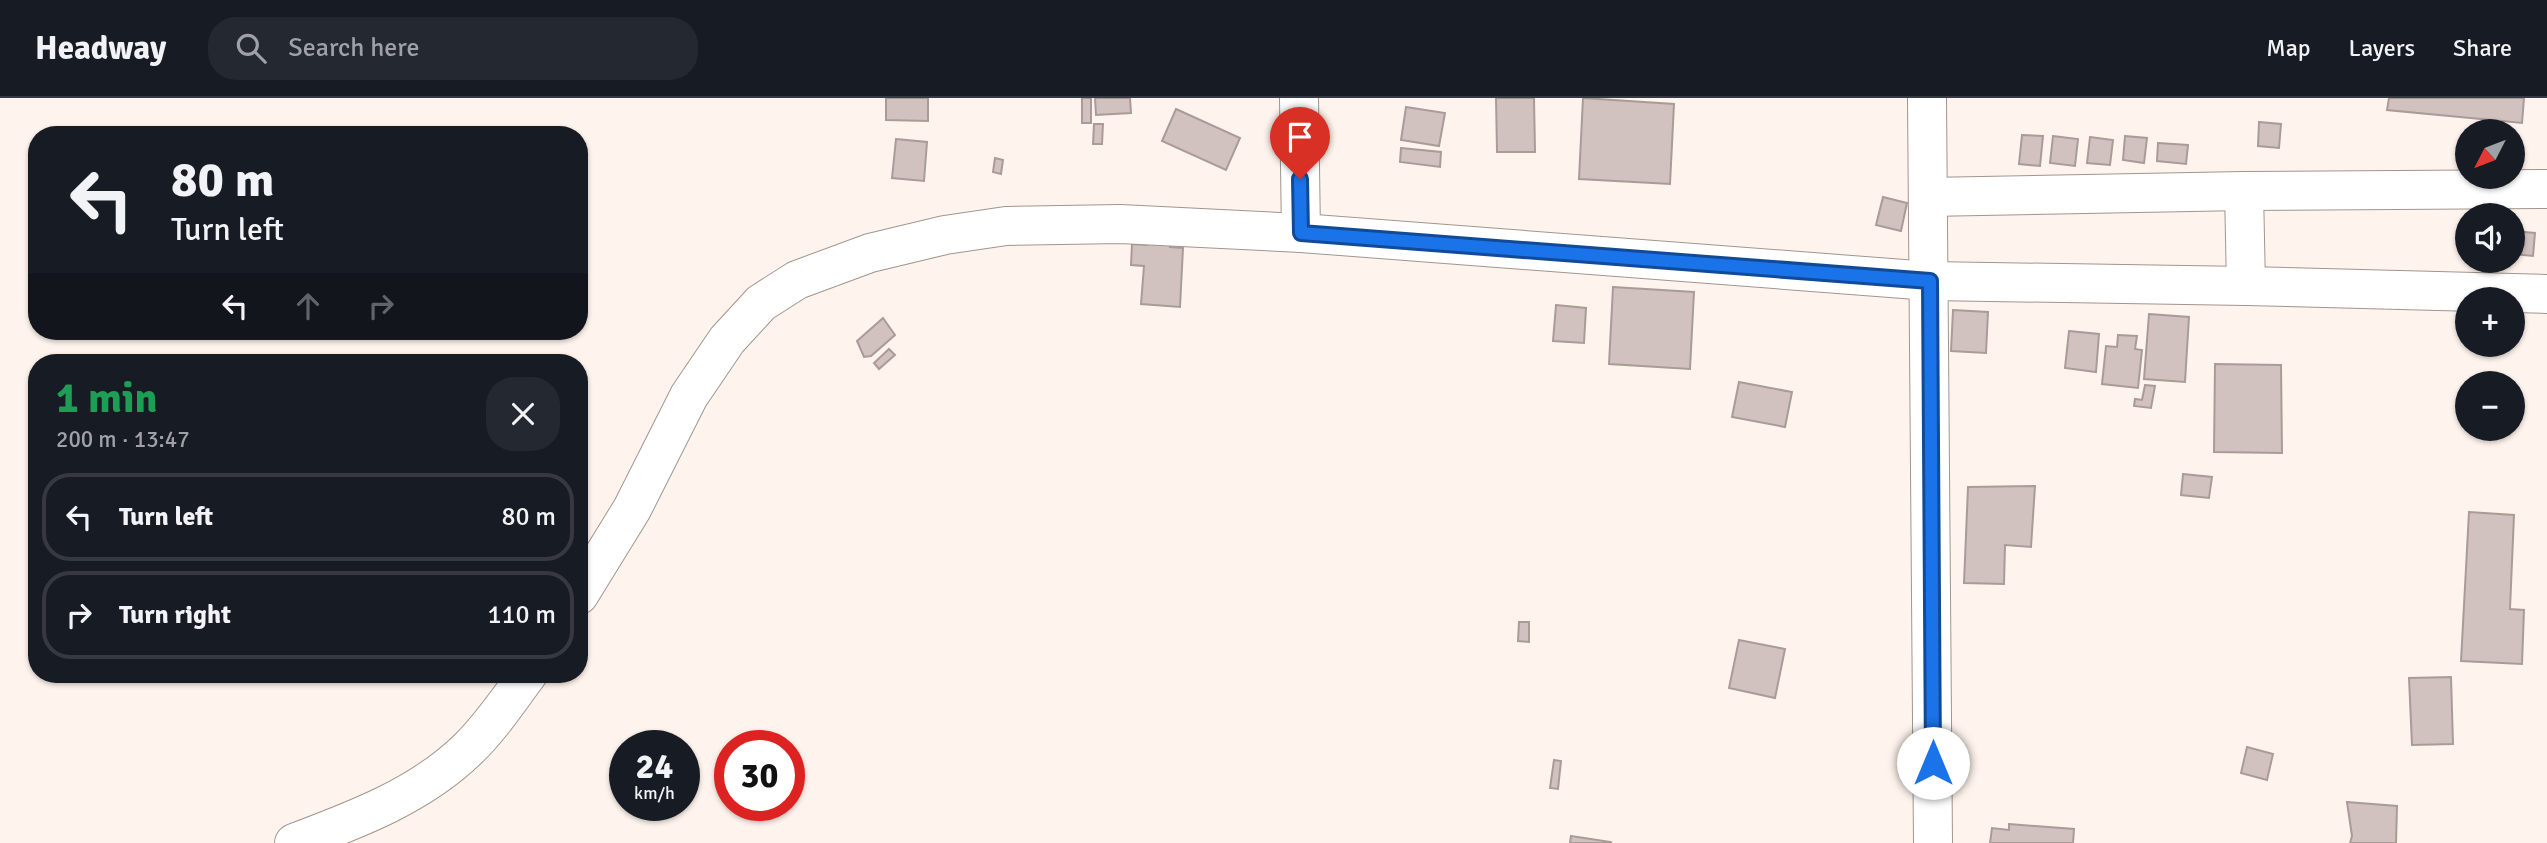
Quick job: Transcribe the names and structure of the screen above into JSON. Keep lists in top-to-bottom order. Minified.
{"north":"bottom left","page":{"header":"Headway","search":"Search here","nav":["Map","Layers","Share"],"map_buttons":["+","−"],"turn":["80 m","Turn left"],"heading":["1 min","200 m · 13:47"],"list":[{"name":"Turn left","value":"80 m"},{"name":"Turn right","value":"110 m"}],"speed":"24 km/h","limit":"30"}}
